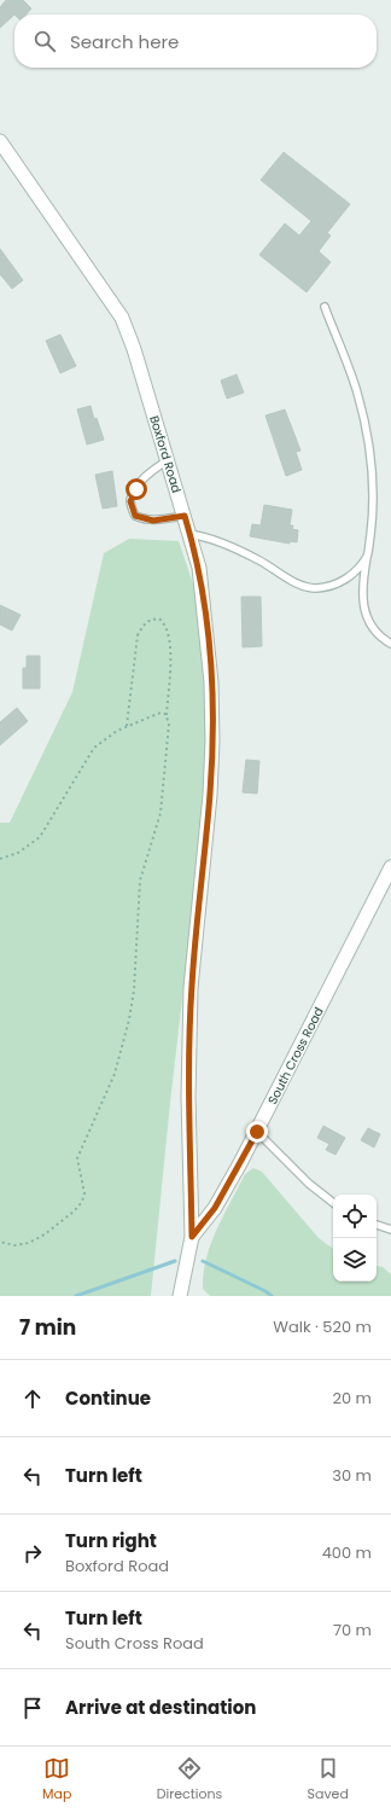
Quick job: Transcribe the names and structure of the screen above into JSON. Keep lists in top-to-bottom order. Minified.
{"streets":{"street":["Boxford Road","South Cross Road"]},"crossings":[["Boxford Road","South Cross Road"]],"page":{"search":"Search here","heading":["7 min","Walk · 520 m"],"list":[["Continue","20 m"],["Turn left","30 m"],["Turn right","Boxford Road","400 m"],["Turn left","South Cross Road","70 m"],"Arrive at destination"],"nav":["Map","Directions","Saved"]}}
